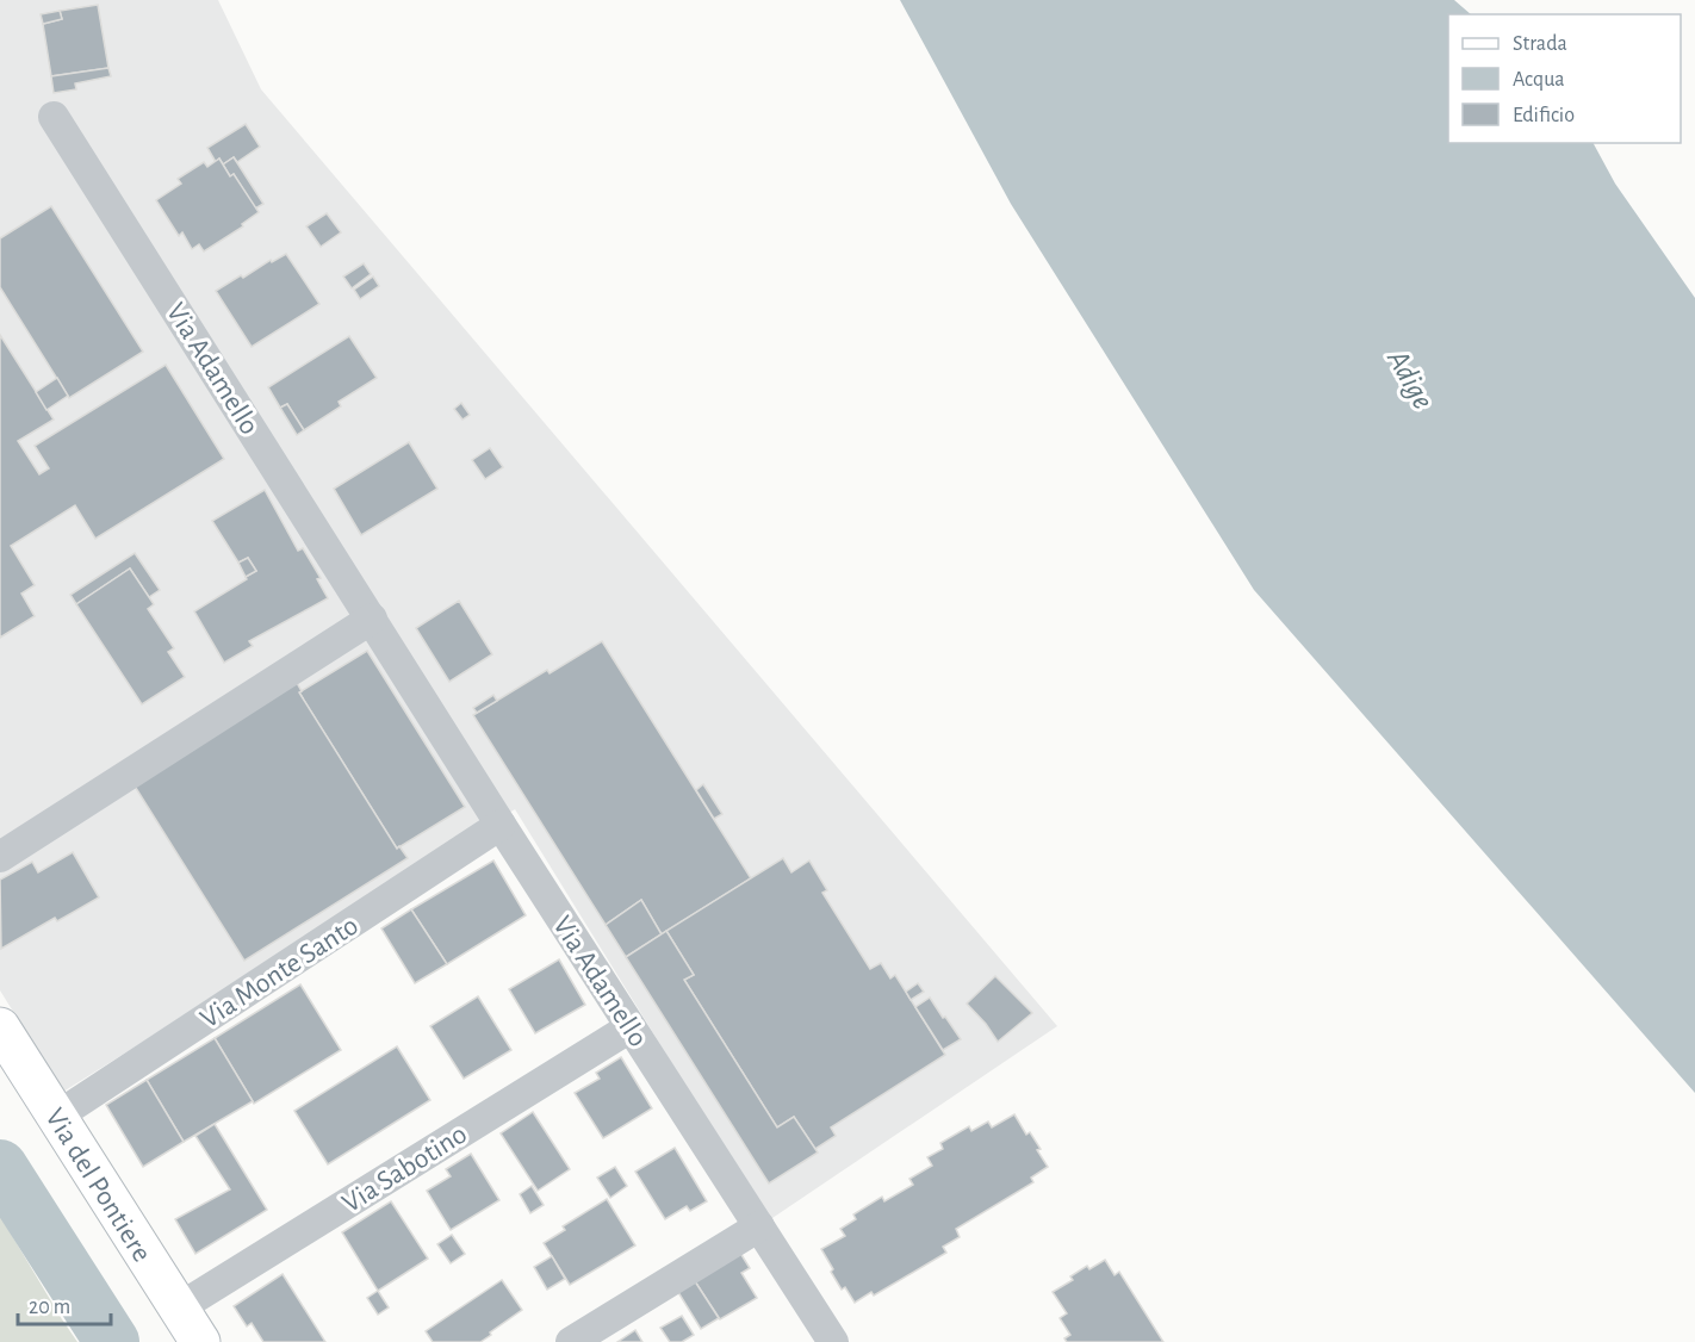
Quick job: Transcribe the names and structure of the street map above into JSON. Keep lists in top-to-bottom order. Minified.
{"streets":{"main road":["Via del Pontiere"],"street":["Via Adamello","Via Monte Santo","Via Sabotino"]},"crossings":[["Via Adamello","Via Monte Santo"],["Via Adamello","Via Sabotino"],["Via Monte Santo","Via del Pontiere"],["Via Sabotino","Via del Pontiere"]],"water":["Adige"],"legend":["Strada","Acqua","Edificio"],"scale_bar":"20 m"}
